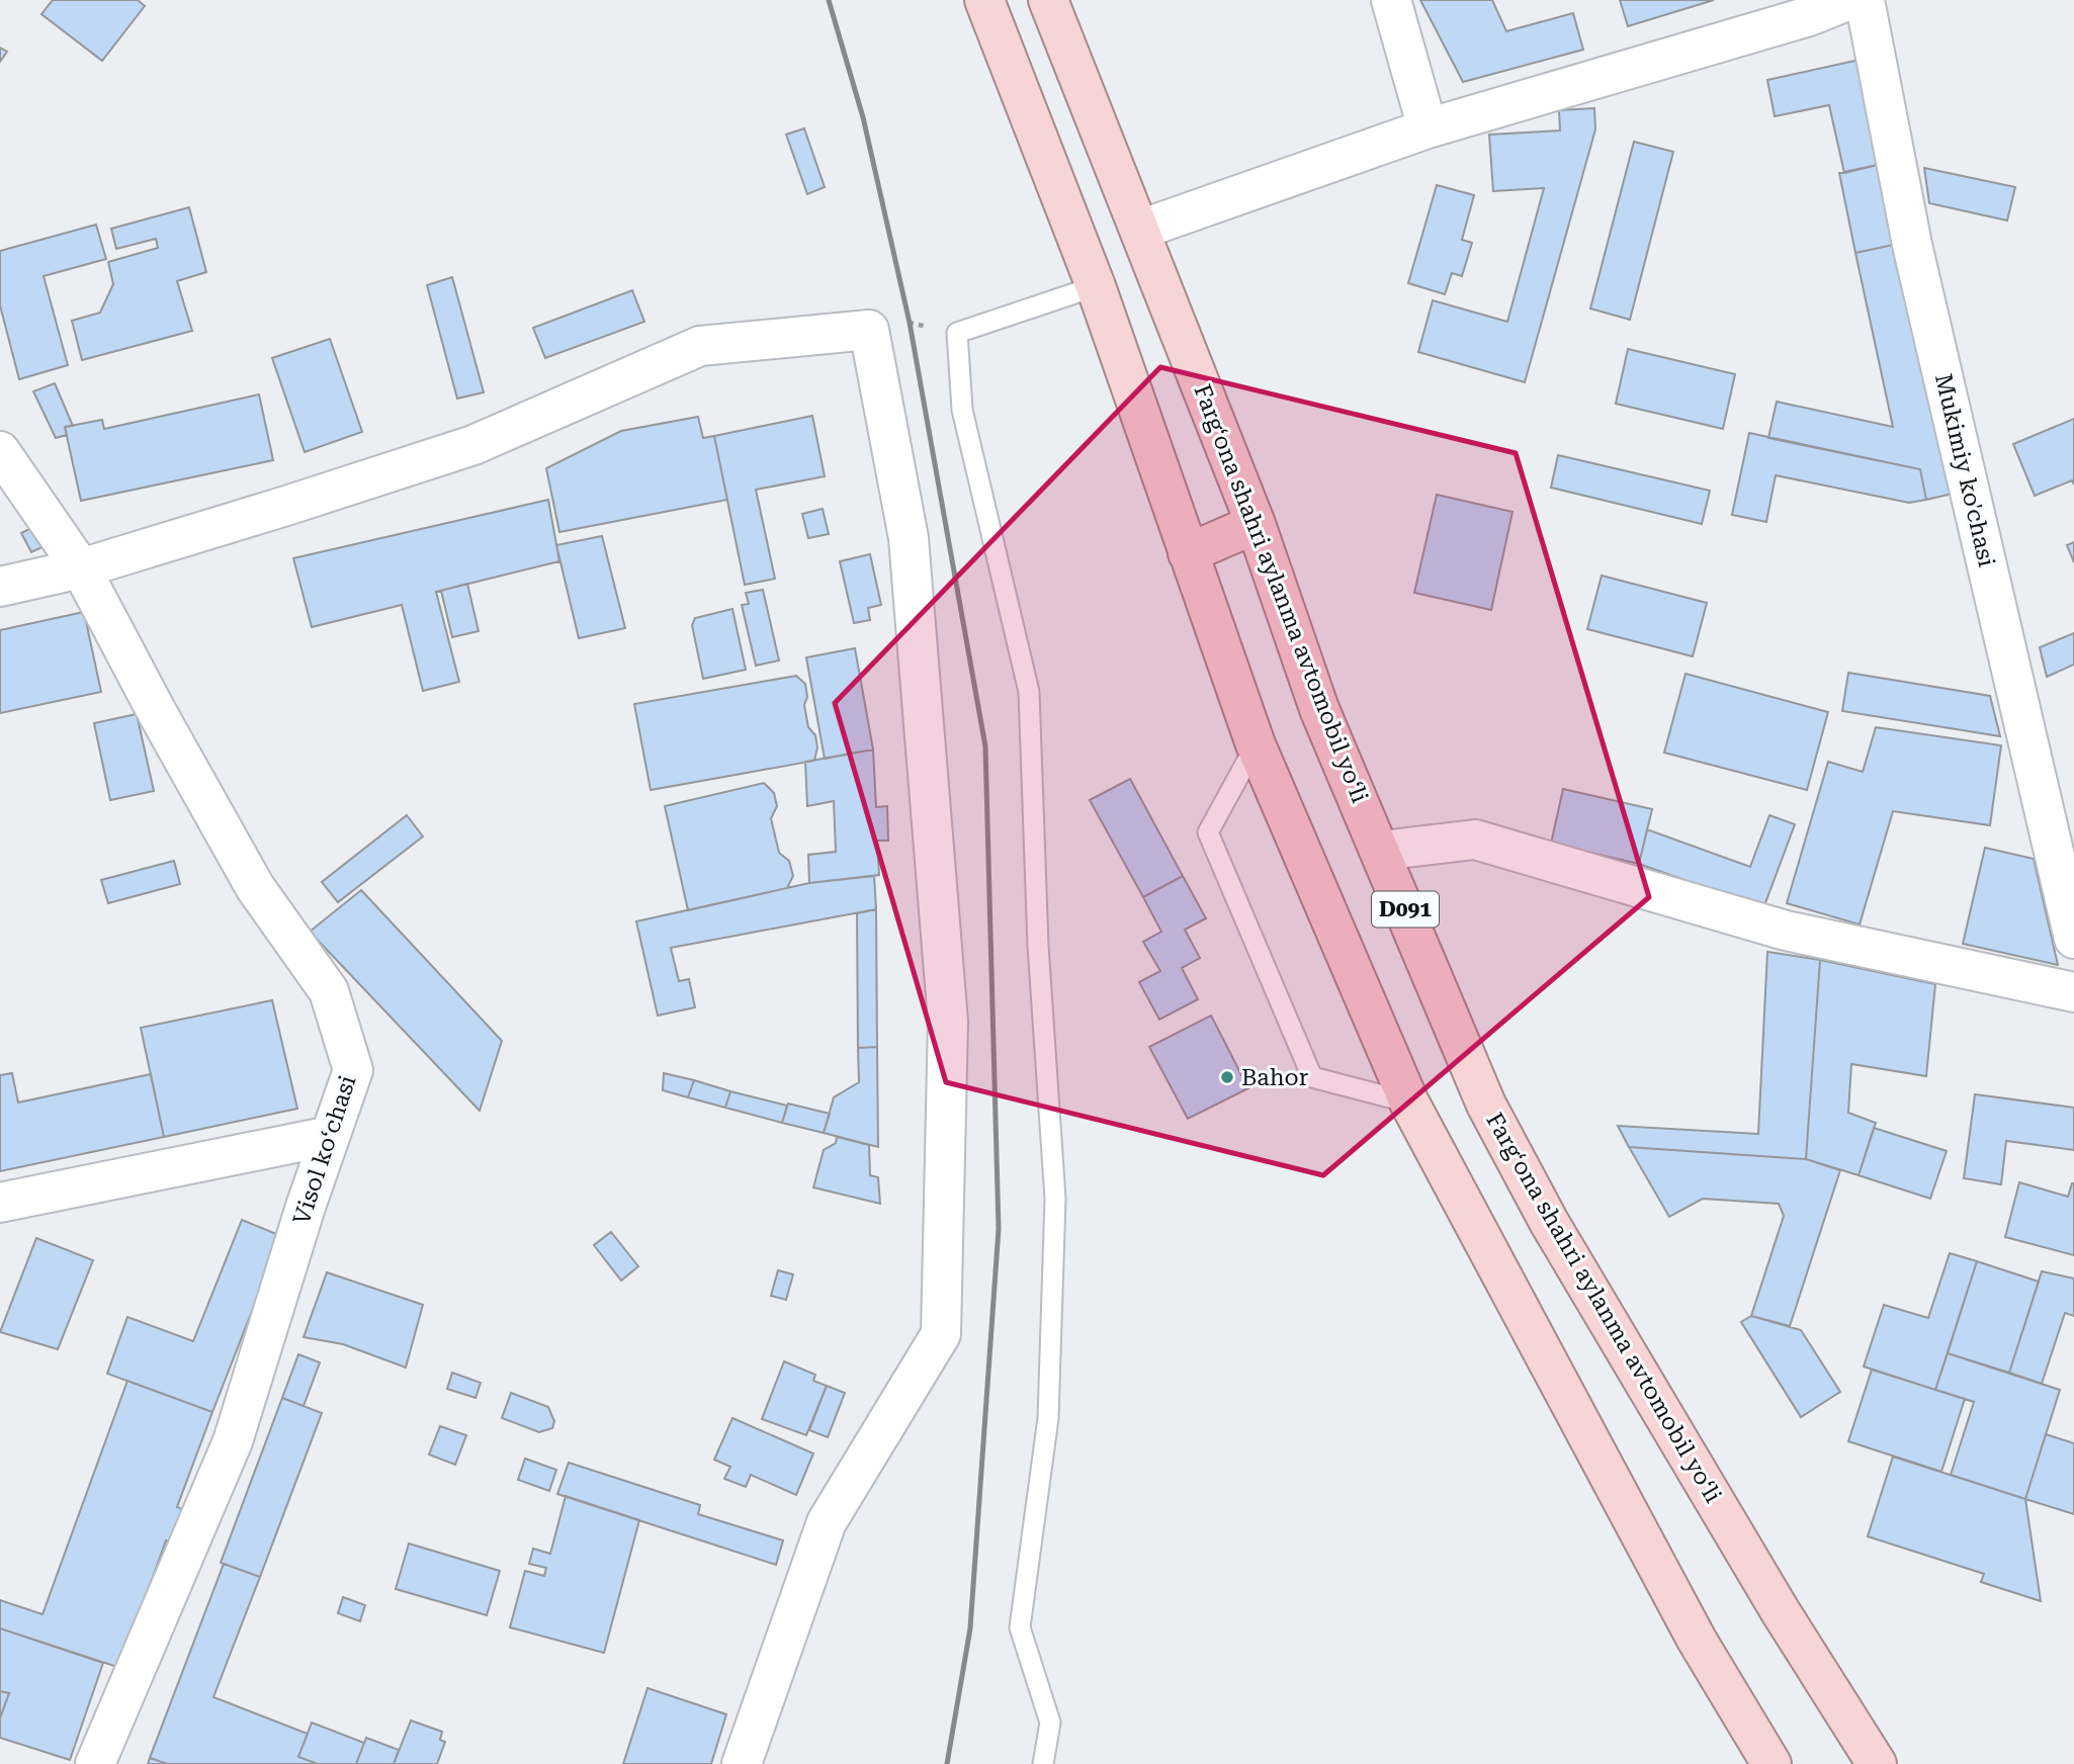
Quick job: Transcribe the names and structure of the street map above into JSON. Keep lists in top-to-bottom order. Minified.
{"streets":{"highway":["Fargʻona shahri aylanma avtomobil yoʻli","D091"],"street":["Mukimiy ko'chasi","Visol koʻchasi"]},"places":["Bahor"]}
